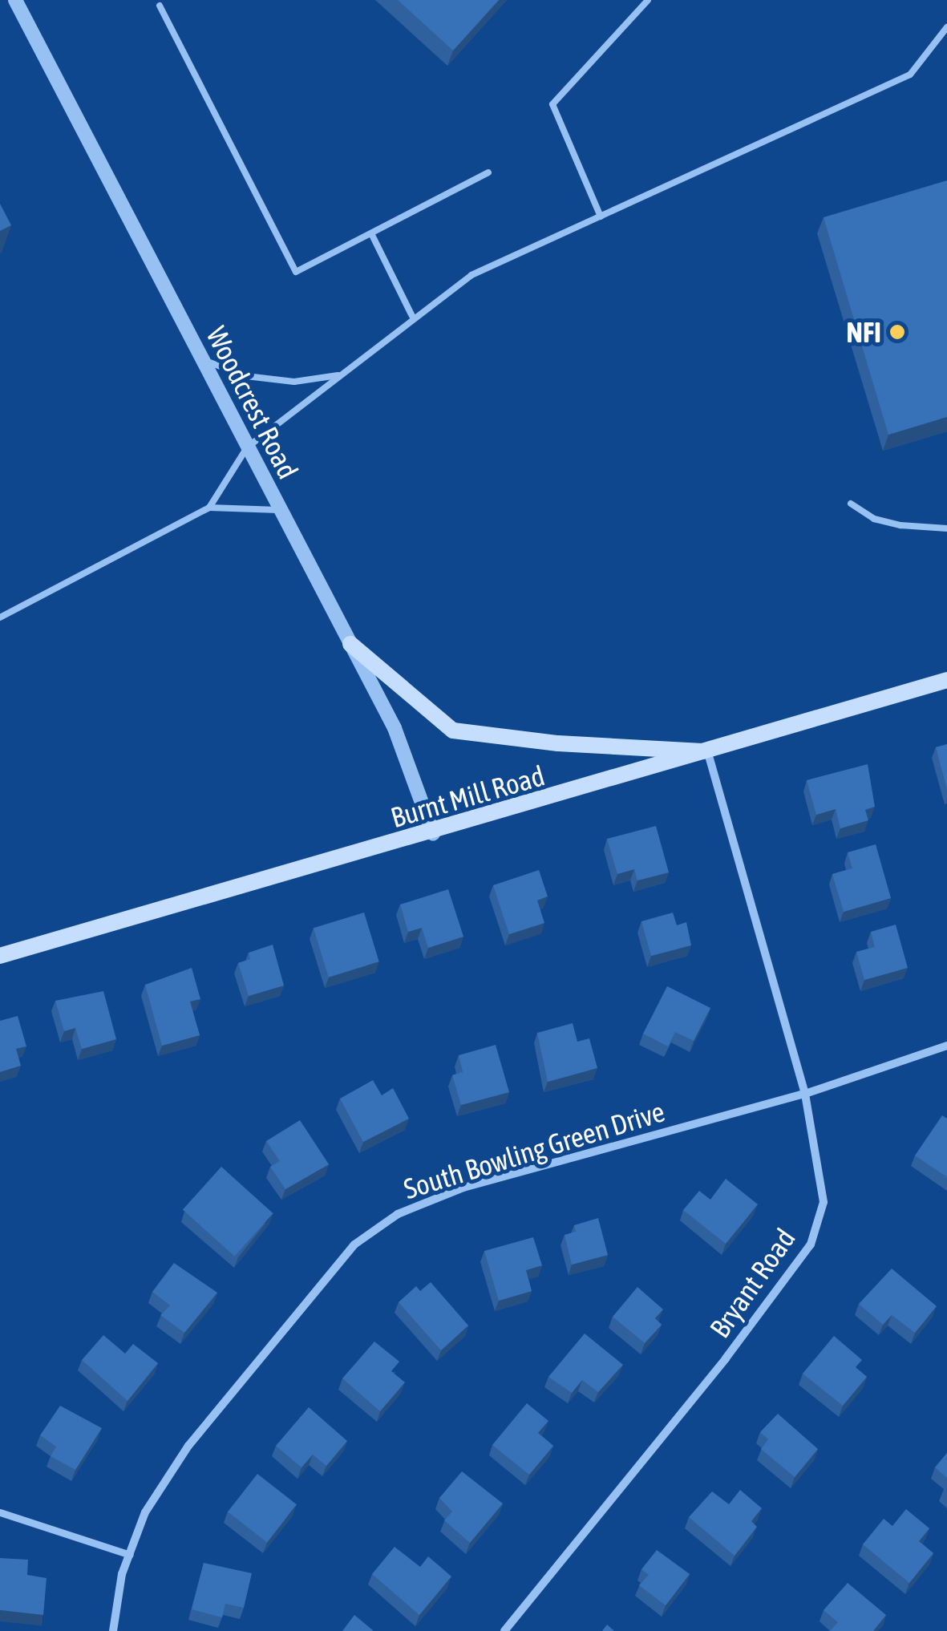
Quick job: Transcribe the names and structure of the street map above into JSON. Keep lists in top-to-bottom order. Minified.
{"streets":{"main road":["Burnt Mill Road"],"street":["Woodcrest Road","South Bowling Green Drive","Bryant Road"]},"crossings":[["Woodcrest Road","Burnt Mill Road"],["Burnt Mill Road","Bryant Road"],["South Bowling Green Drive","Bryant Road"]],"places":["NFI"]}
